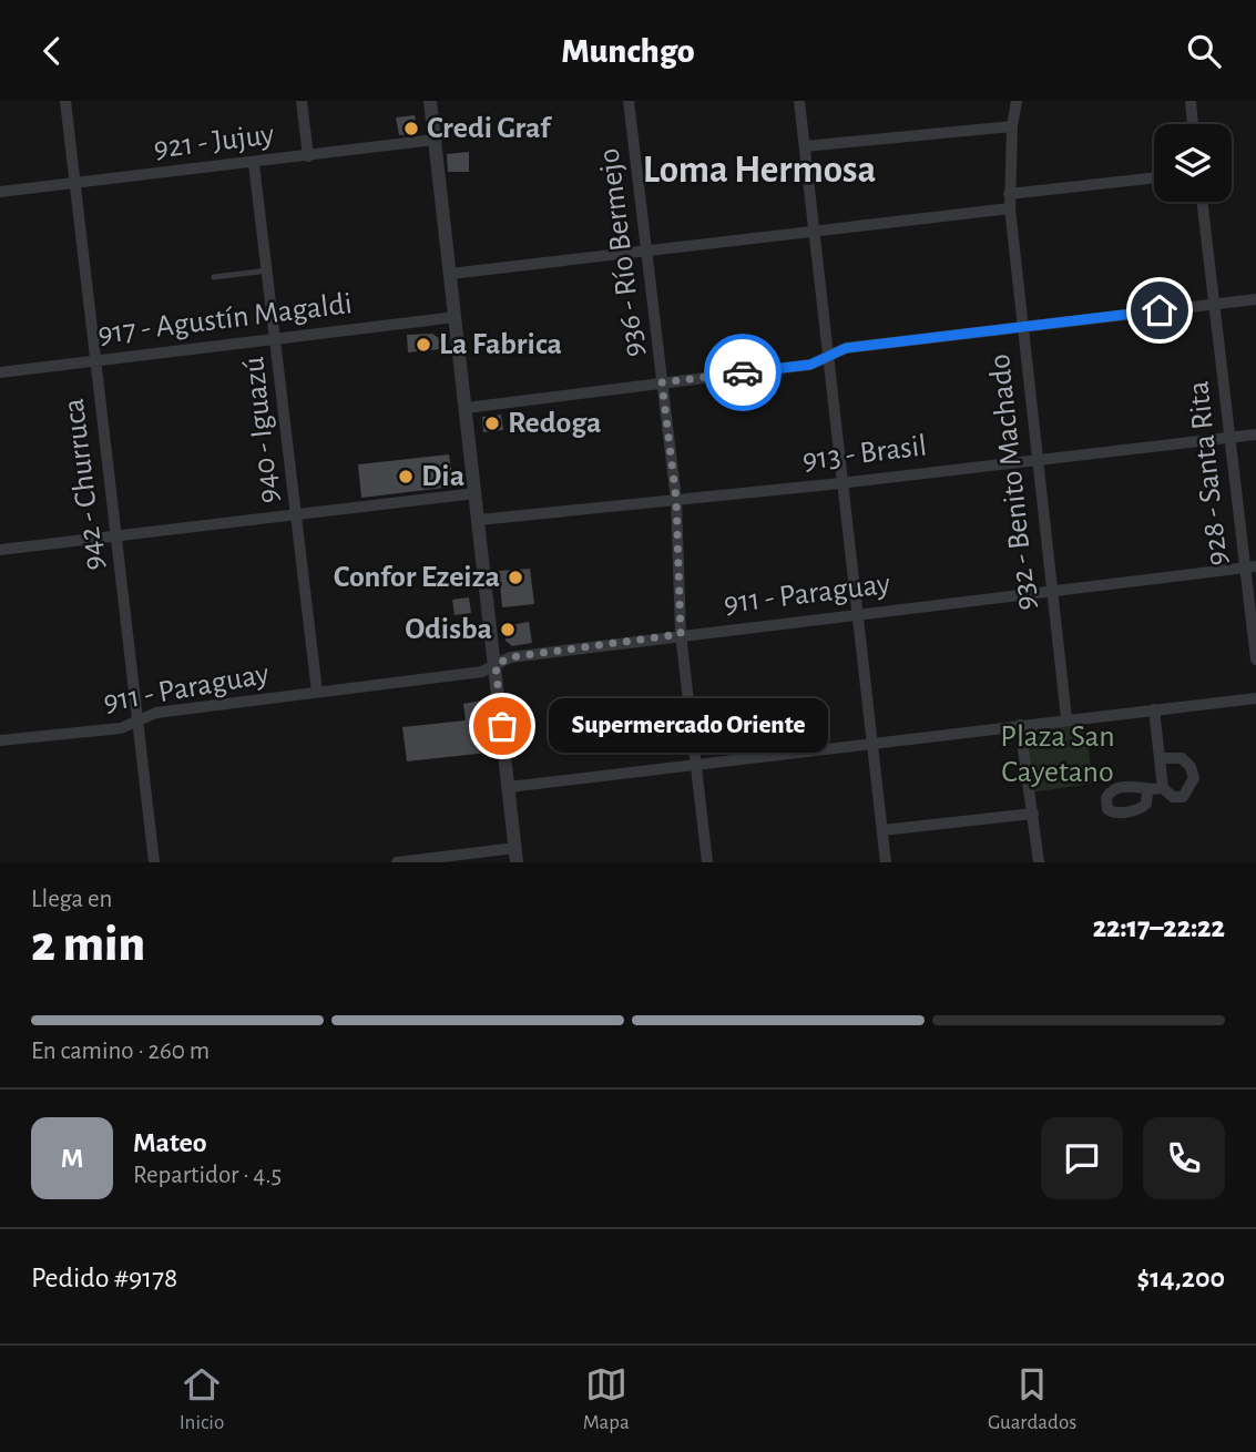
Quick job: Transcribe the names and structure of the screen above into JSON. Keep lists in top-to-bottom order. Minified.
{"streets":{"street":["921 - Jujuy","936 - Río Bermejo","917 - Agustín Magaldi","940 - Iguazú","913 - Brasil","928 - Santa Rita","932 - Benito Machado","942 - Churruca","911 - Paraguay"]},"crossings":[["921 - Jujuy","940 - Iguazú"],["921 - Jujuy","942 - Churruca"],["936 - Río Bermejo","913 - Brasil"],["936 - Río Bermejo","911 - Paraguay"],["917 - Agustín Magaldi","940 - Iguazú"],["917 - Agustín Magaldi","942 - Churruca"],["940 - Iguazú","911 - Paraguay"],["913 - Brasil","928 - Santa Rita"],["913 - Brasil","932 - Benito Machado"],["928 - Santa Rita","911 - Paraguay"],["932 - Benito Machado","911 - Paraguay"],["942 - Churruca","911 - Paraguay"]],"districts":["Loma Hermosa"],"parks":["Plaza San Cayetano"],"places":["Credi Graf","La Fabrica","Redoga","Dia","Confor Ezeiza","Odisba","Supermercado Oriente"],"page":{"header":"Munchgo","bubble":"Supermercado Oriente","heading":["2 min","Llega en","22:17–22:22"],"panel":["Mateo","Repartidor · 4.5","Pedido #9178","$14,200"],"bar":"En camino · 260 m","round":"M","tabs":["Inicio","Mapa","Guardados"]}}
